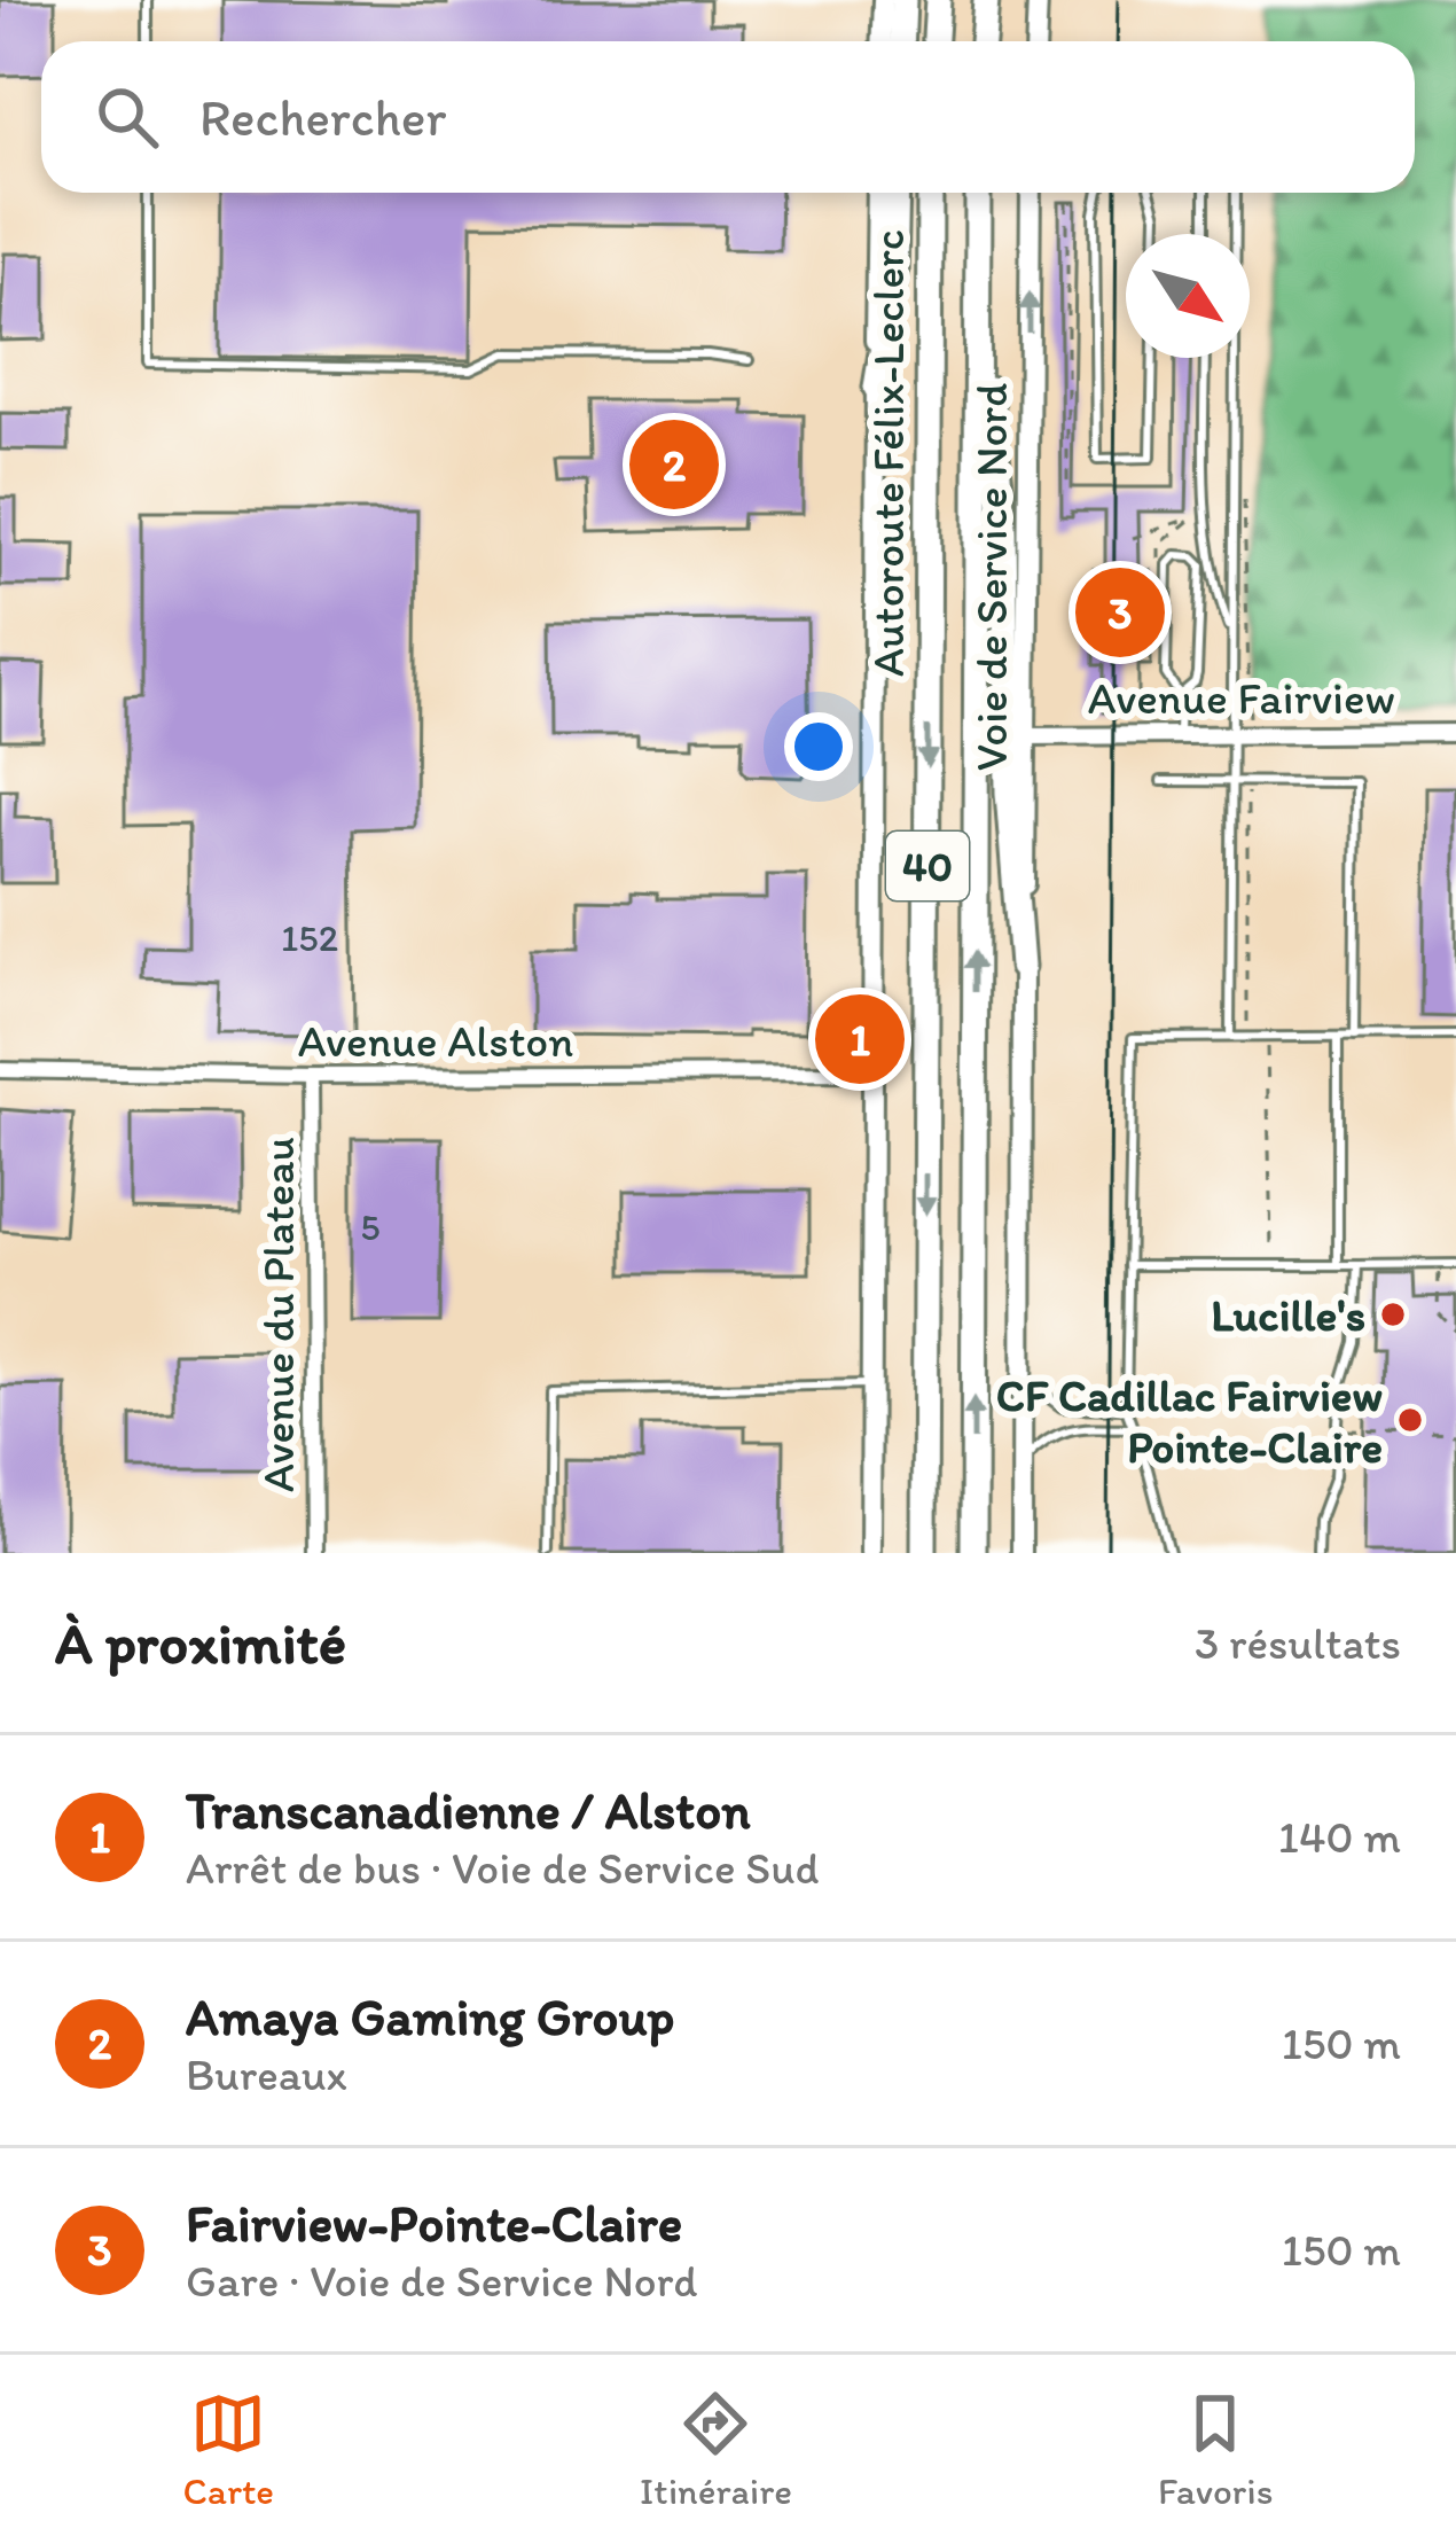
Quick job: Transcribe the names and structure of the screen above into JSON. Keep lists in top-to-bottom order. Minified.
{"streets":{"highway":["Autoroute Félix-Leclerc","40"],"main road":["Voie de Service Nord"],"street":["Avenue Fairview","Avenue Alston","Avenue du Plateau"]},"crossings":[["Voie de Service Nord","Avenue Fairview"],["Avenue Alston","Avenue du Plateau"]],"places":["Lucille's","CF Cadillac Fairview Pointe-Claire"],"house_numbers":["152","5"],"north":"bottom right","page":{"search":"Rechercher","pins":["2","3","1"],"heading":["À proximité","3 résultats"],"list":[{"mark":"1","name":"Transcanadienne / Alston","note":"Arrêt de bus · Voie de Service Sud","value":"140 m"},{"mark":"2","name":"Amaya Gaming Group","note":"Bureaux","value":"150 m"},{"mark":"3","name":"Fairview-Pointe-Claire","note":"Gare · Voie de Service Nord","value":"150 m"}],"nav":["Carte","Itinéraire","Favoris"]}}
